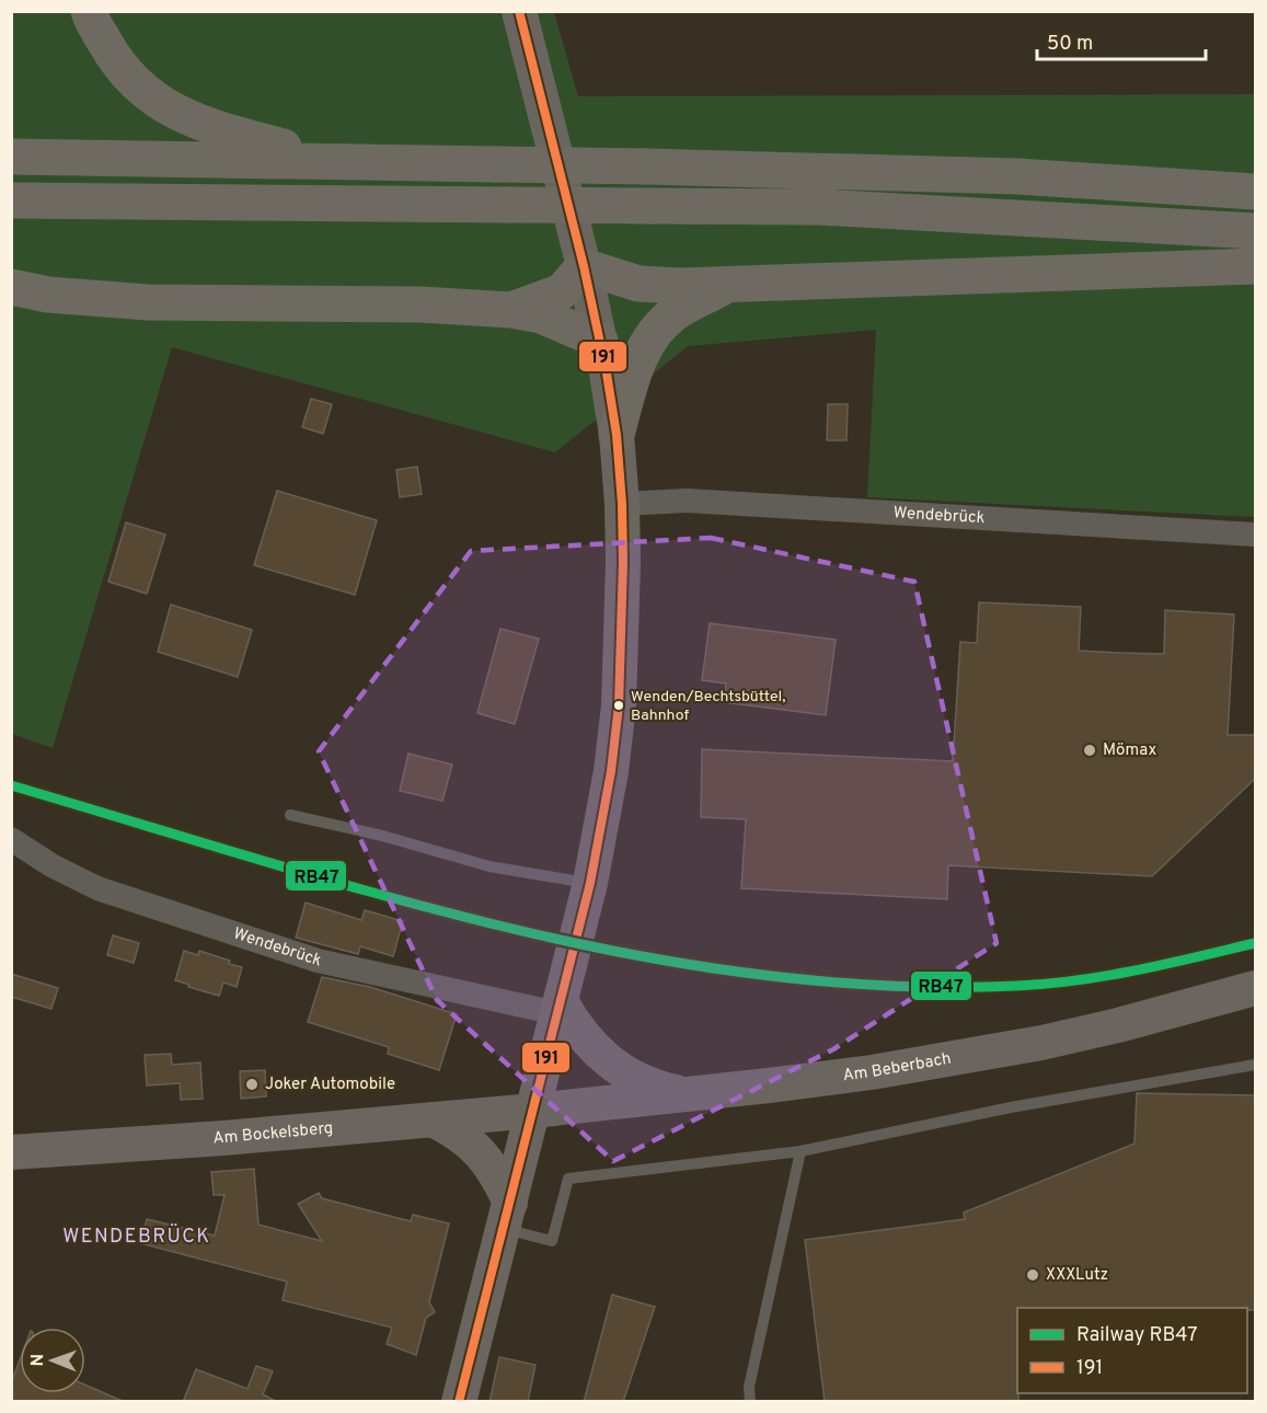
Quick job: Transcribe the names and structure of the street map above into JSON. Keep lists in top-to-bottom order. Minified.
{"streets":{"main road":["Am Beberbach","Am Bockelsberg"],"street":["Wendebrück"]},"crossings":[["Am Beberbach","Am Bockelsberg"]],"districts":["WENDEBRÜCK"],"places":["Wenden/Bechtsbüttel, Bahnhof","Mömax","Joker Automobile","XXXLutz"],"lines":["transit line 191","rail line RB47"],"legend":["Railway RB47","191"],"scale_bar":"50 m","north":"left"}
